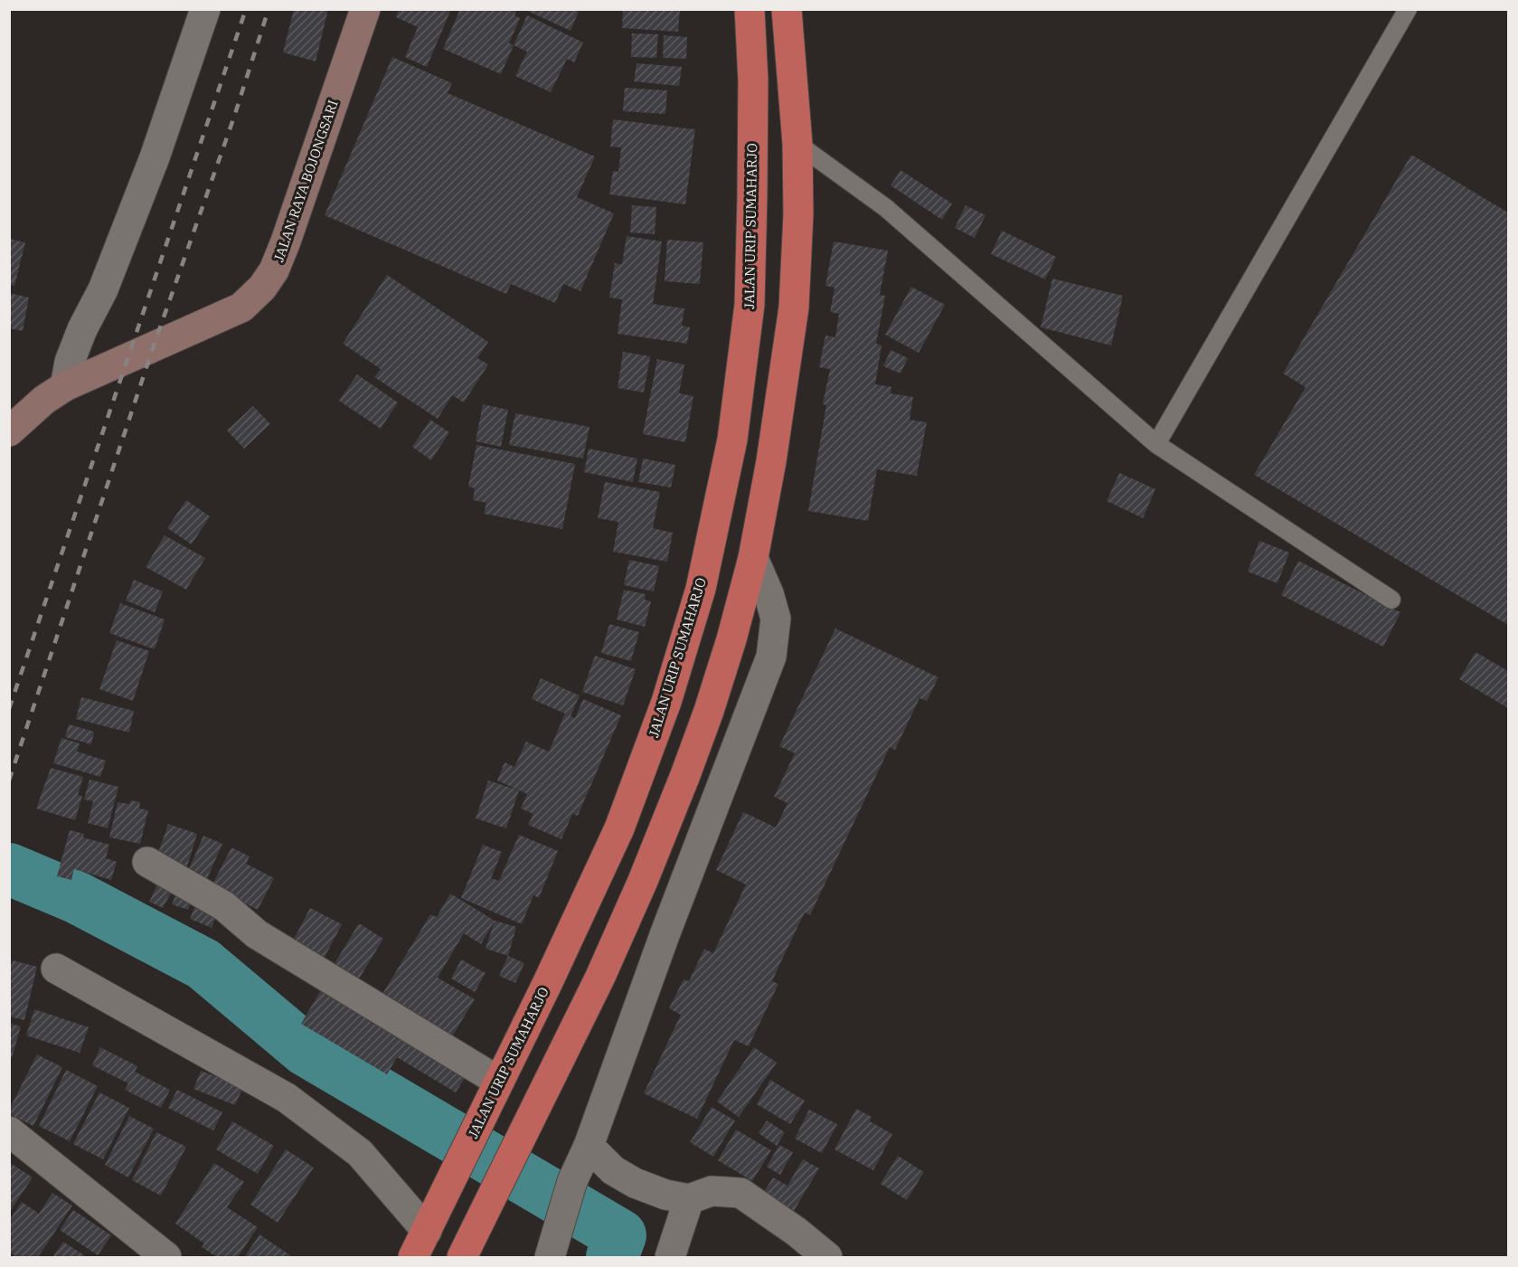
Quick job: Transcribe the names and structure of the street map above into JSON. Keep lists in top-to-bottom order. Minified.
{"streets":{"highway":["JALAN URIP SUMAHARJO"],"street":["JALAN RAYA BOJONGSARI"]}}
